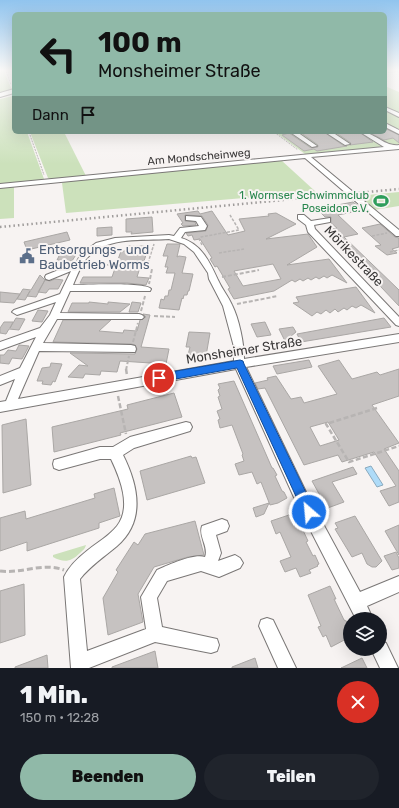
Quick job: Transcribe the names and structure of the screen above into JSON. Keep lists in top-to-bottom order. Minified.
{"streets":{"street":["Am Mondscheinweg","Mörikestraße","Monsheimer Straße"]},"places":{"sports":["1. Wormser Schwimmclub Poseidon e.V."],"public building":["Entsorgungs- und Baubetrieb Worms"]},"page":{"turn":["100 m","Monsheimer Straße"],"then":"Dann","heading":["1 Min.","150 m · 12:28"],"buttons":["Beenden","Teilen"]}}
